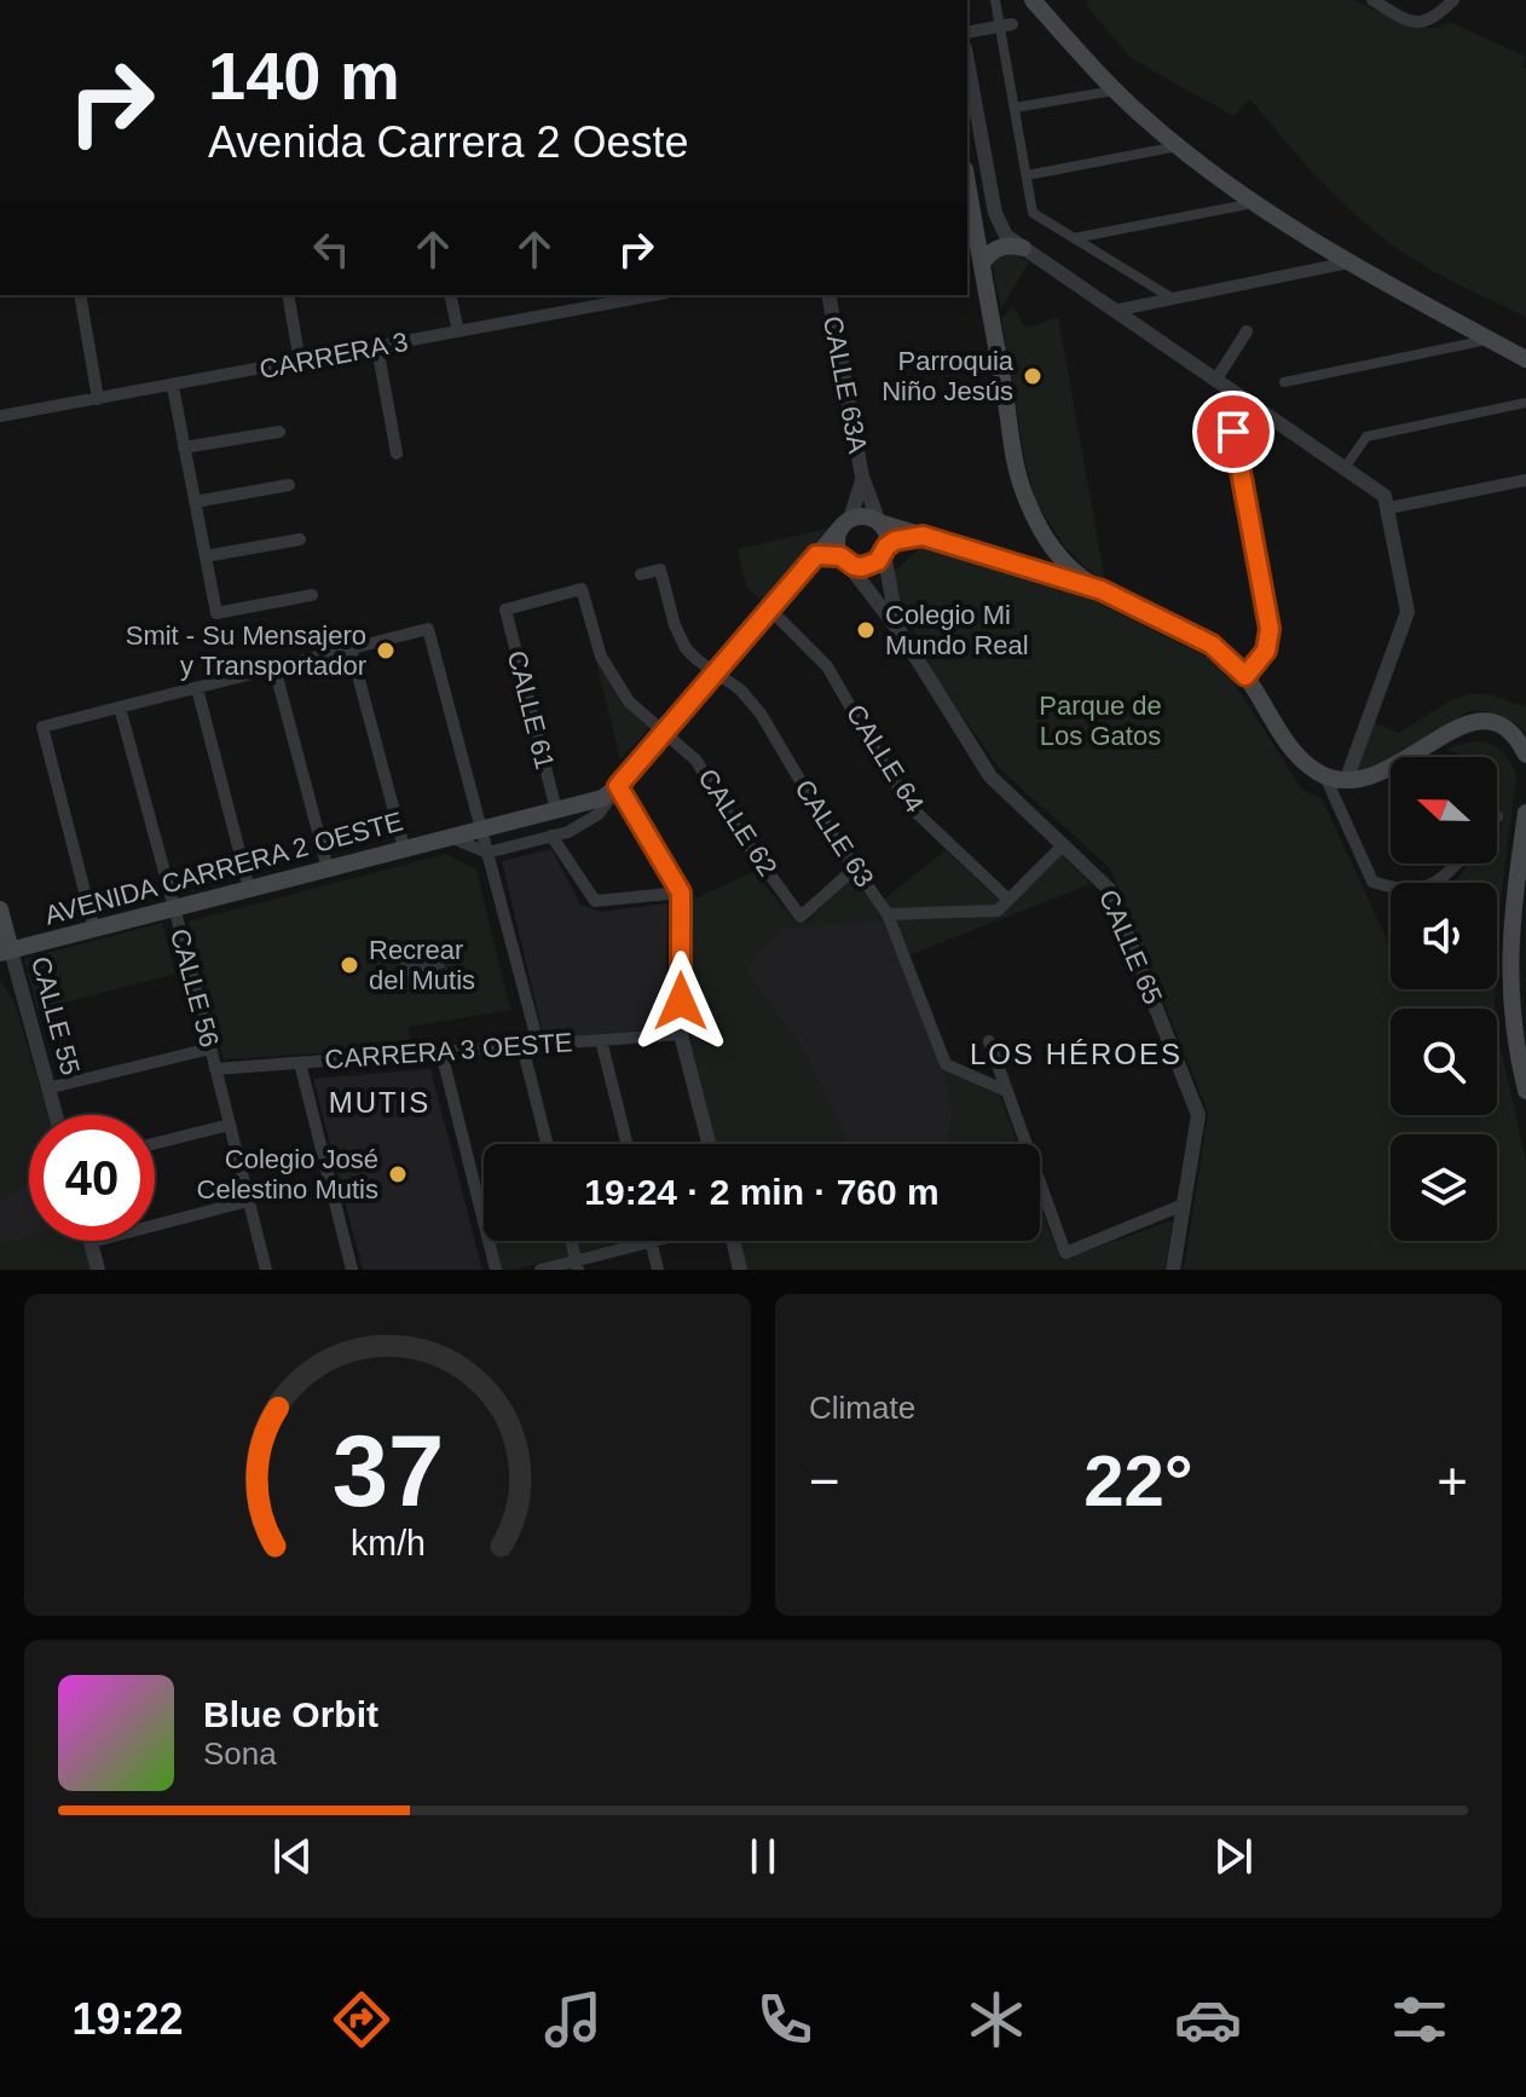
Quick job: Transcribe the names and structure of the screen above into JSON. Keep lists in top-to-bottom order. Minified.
{"streets":{"main road":["AVENIDA CARRERA 2 OESTE","CALLE 55"],"street":["CARRERA 3","CALLE 63A","CALLE 61","CALLE 64","CALLE 62","CALLE 63","CALLE 65","CALLE 56","CARRERA 3 OESTE"]},"crossings":[["CALLE 63A","AVENIDA CARRERA 2 OESTE"],["CALLE 63A","CALLE 65"],["CALLE 61","CALLE 62"],["CALLE 61","AVENIDA CARRERA 2 OESTE"],["CALLE 64","AVENIDA CARRERA 2 OESTE"],["CALLE 62","CALLE 63"],["CALLE 62","AVENIDA CARRERA 2 OESTE"],["CALLE 63","AVENIDA CARRERA 2 OESTE"],["AVENIDA CARRERA 2 OESTE","CALLE 65"],["AVENIDA CARRERA 2 OESTE","CALLE 56"],["AVENIDA CARRERA 2 OESTE","CALLE 55"],["CALLE 56","CARRERA 3 OESTE"]],"districts":["LOS HÉROES","MUTIS"],"parks":["Parque de Los Gatos"],"places":["Parroquia Niño Jesús","Colegio Mi Mundo Real","Smit - Su Mensajero y Transportador","Recrear del Mutis","Colegio José Celestino Mutis"],"north":"left","page":{"turn":["140 m","Avenida Carrera 2 Oeste"],"limit":"40","trip":"19:24 · 2 min · 760 m","tile":"Climate","heat":["−","22°","+"],"song":["Blue Orbit","Sona"],"tabs":"19:22","gauge":["37","km/h"]}}
